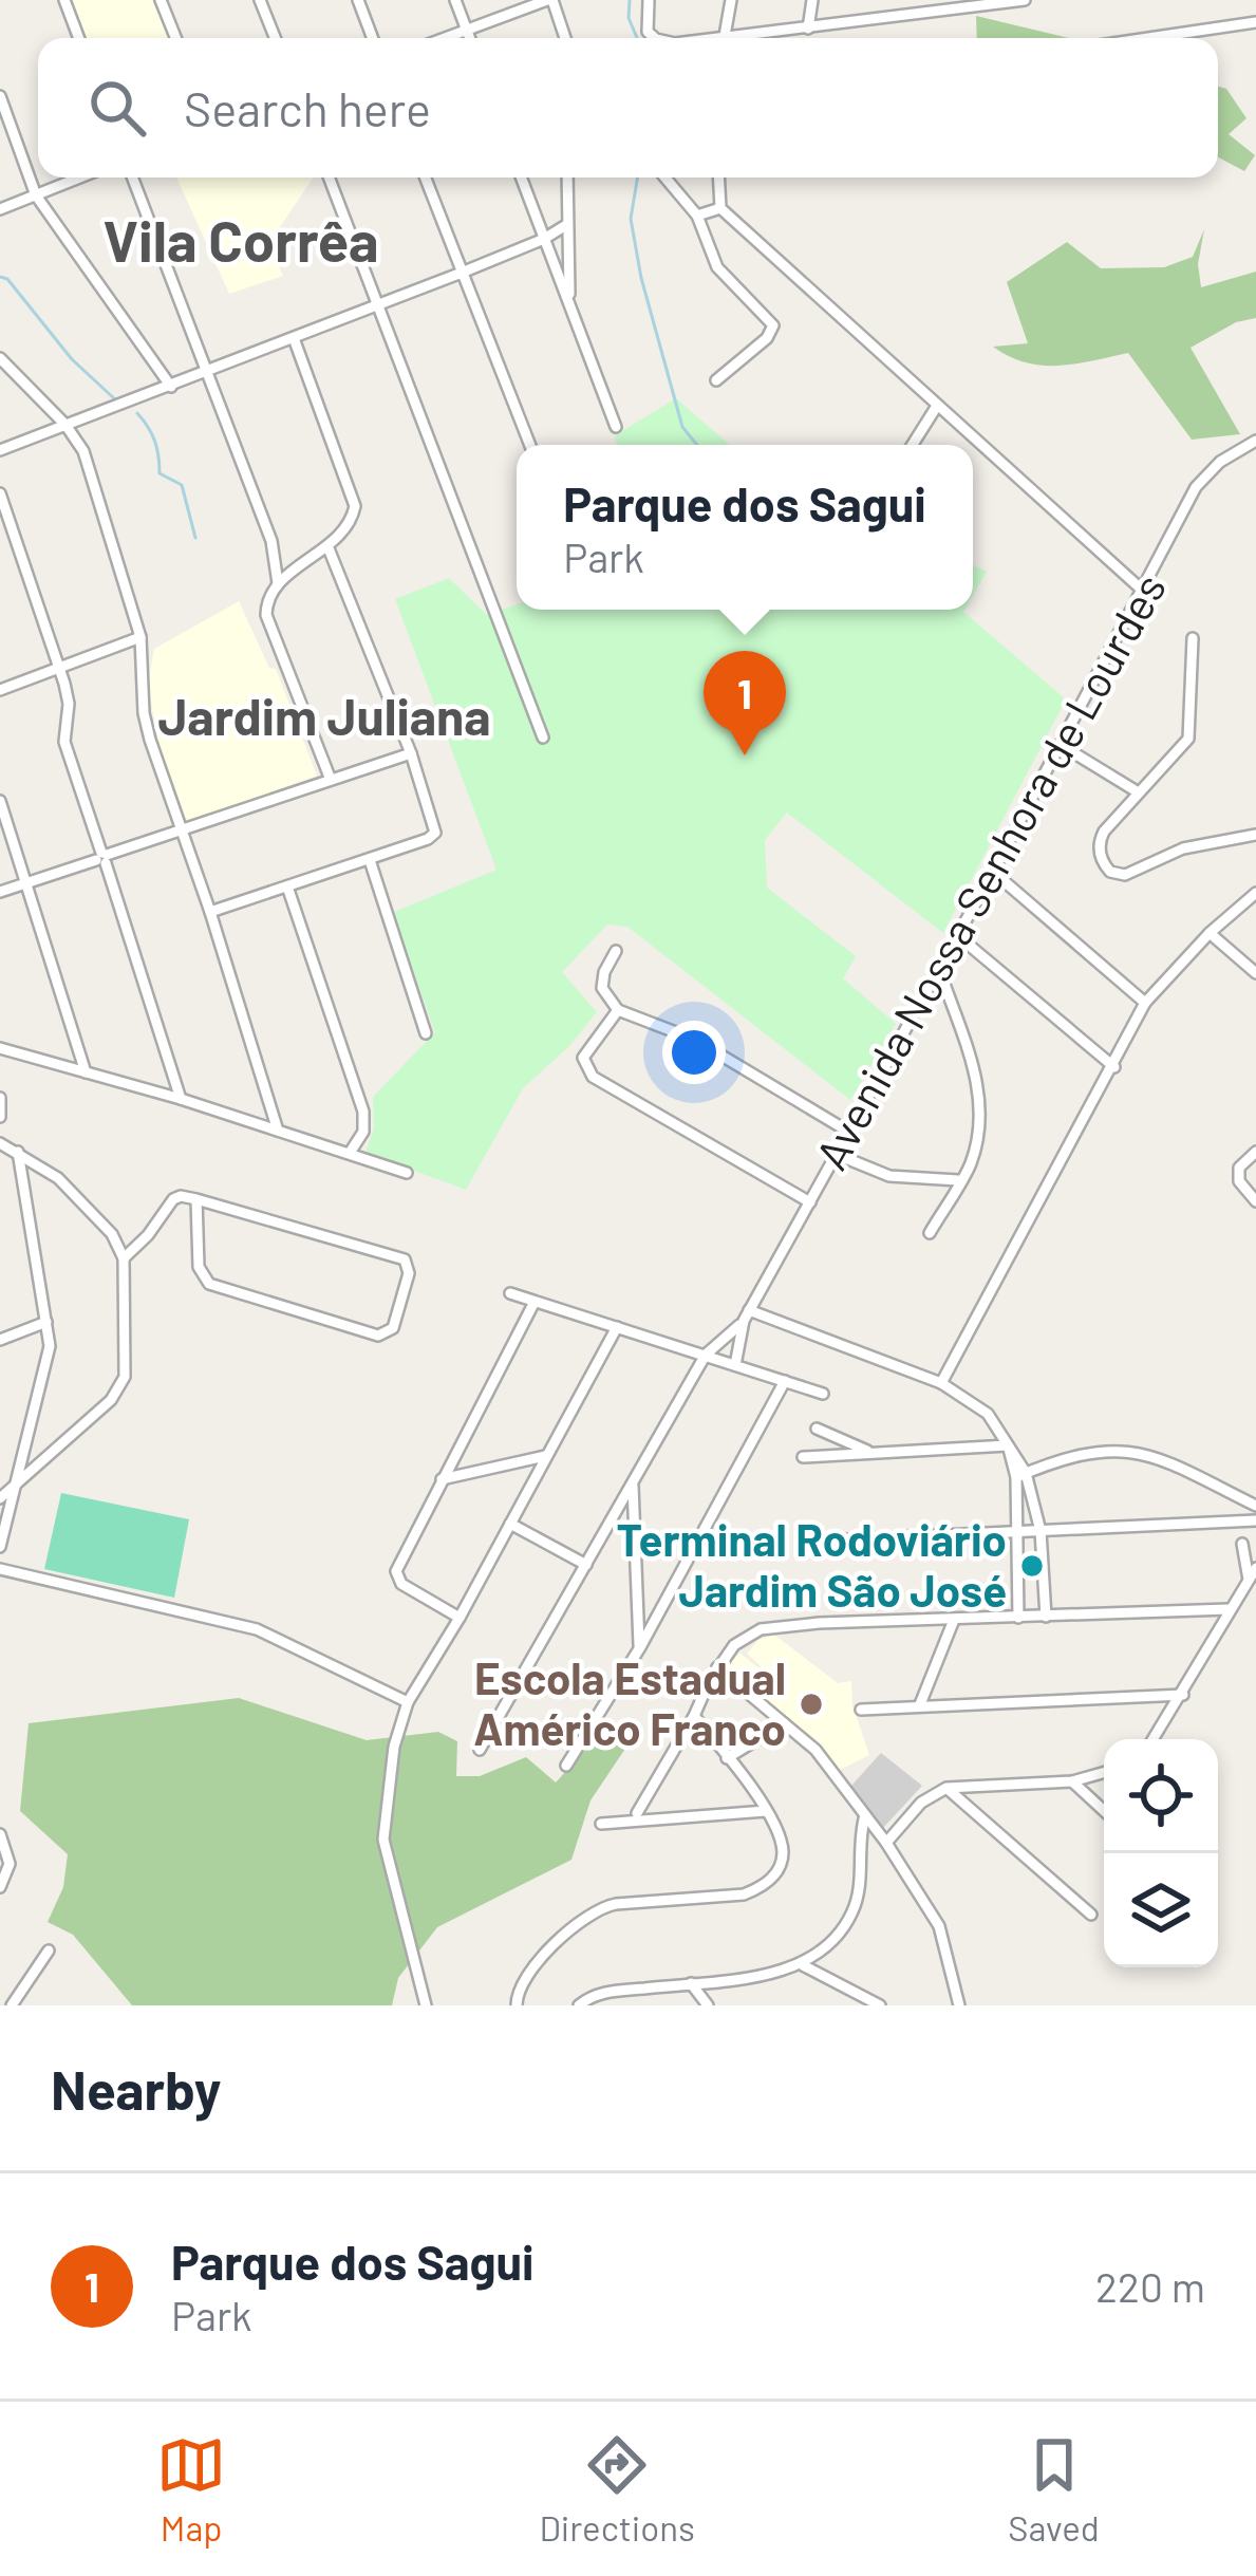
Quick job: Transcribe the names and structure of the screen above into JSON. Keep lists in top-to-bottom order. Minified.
{"streets":{"street":["Avenida Nossa Senhora de Lourdes"]},"districts":["Vila Corrêa","Jardim Juliana"],"places":["Terminal Rodoviário Jardim São José","Escola Estadual Américo Franco"],"page":{"search":"Search here","popup":["Parque dos Sagui","Park"],"pins":"1","heading":"Nearby","list":[{"mark":"1","name":"Parque dos Sagui","note":"Park","value":"220 m"}],"nav":["Map","Directions","Saved"]}}
